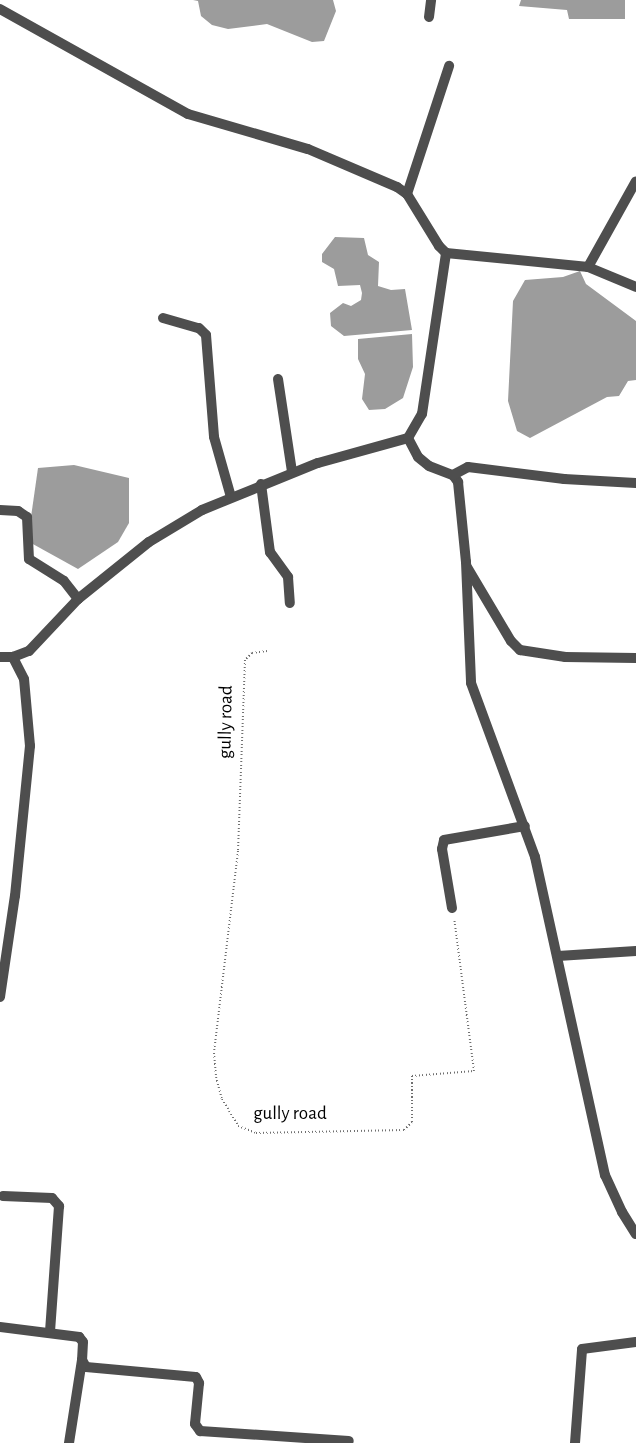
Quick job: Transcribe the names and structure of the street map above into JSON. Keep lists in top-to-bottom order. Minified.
{"streets":{"path":["gully road"]}}
